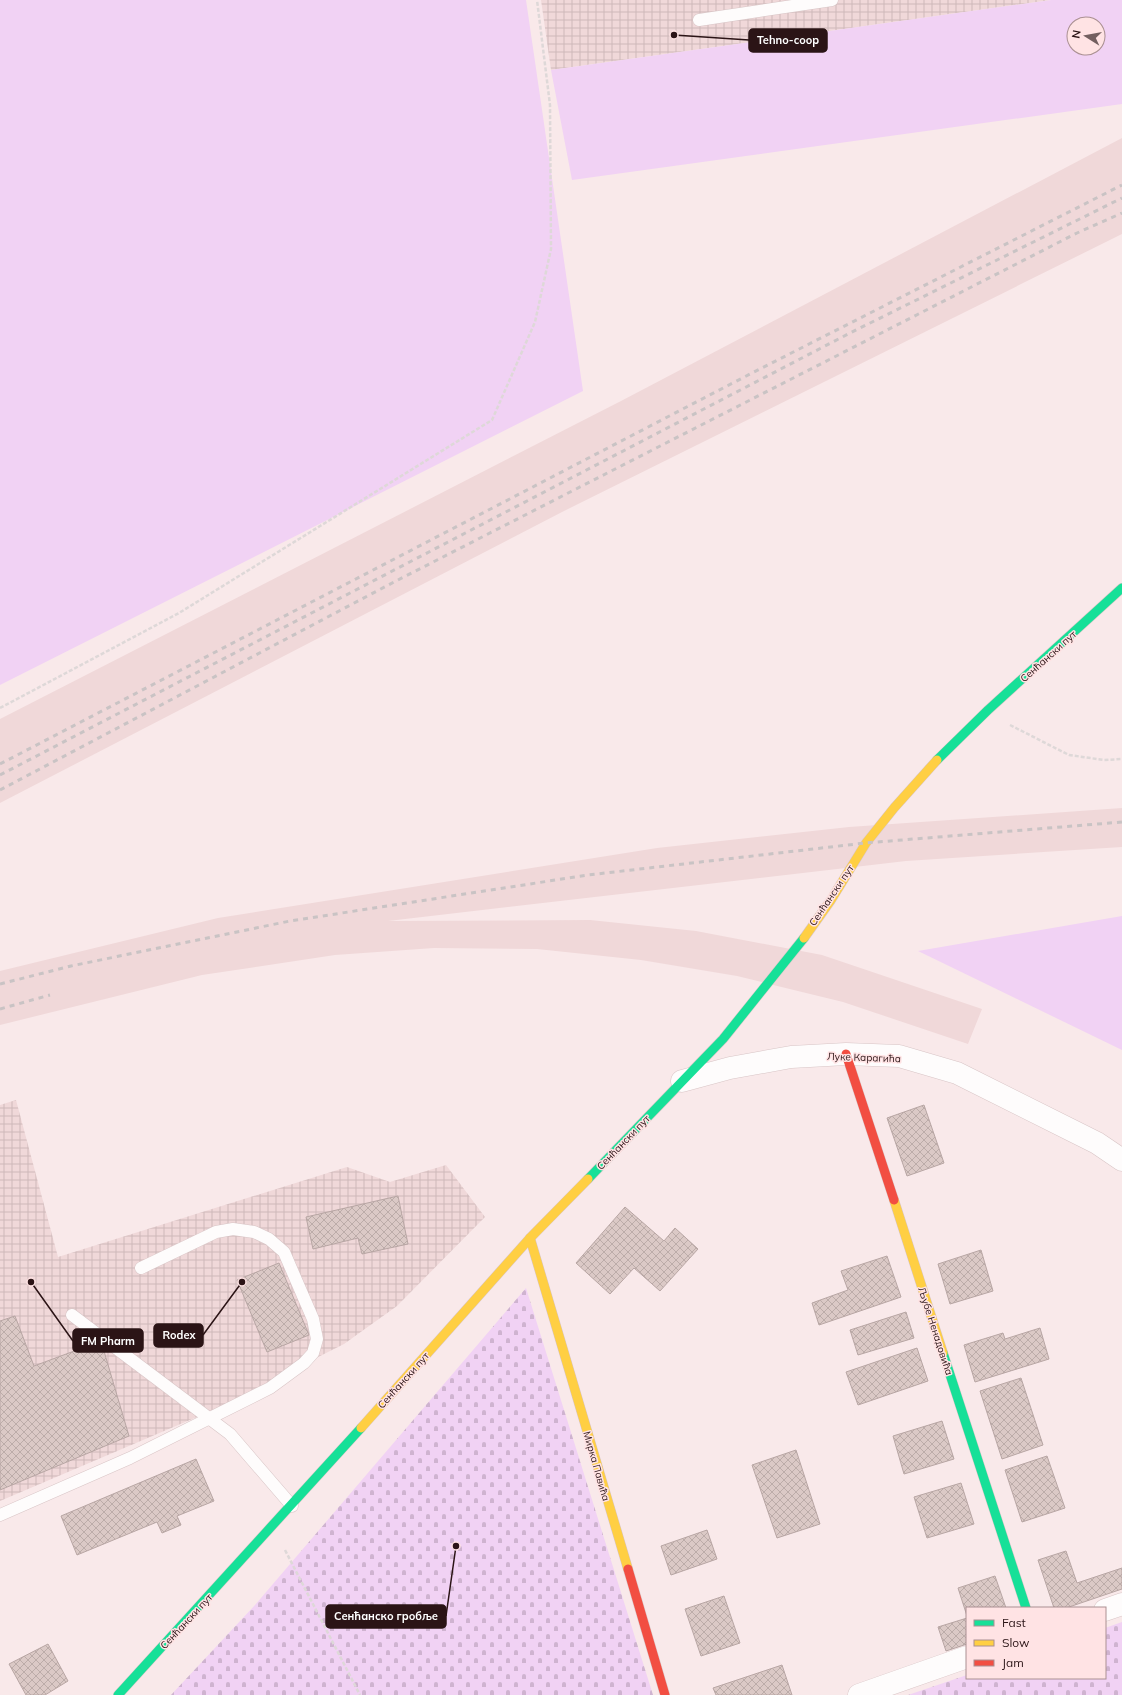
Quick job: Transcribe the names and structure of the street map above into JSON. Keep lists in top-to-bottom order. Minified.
{"streets":{"street":["Сенћански пут","Луке Карагића","Љубе Ненадовића","Мирка Павића"]},"crossings":[["Сенћански пут","Луке Карагића"],["Сенћански пут","Мирка Павића"],["Луке Карагића","Љубе Ненадовића"]],"places":["Tehno-coop","FM Pharm","Rodex","Сенћанско гробље"],"legend":["Fast","Slow","Jam"],"north":"left"}
